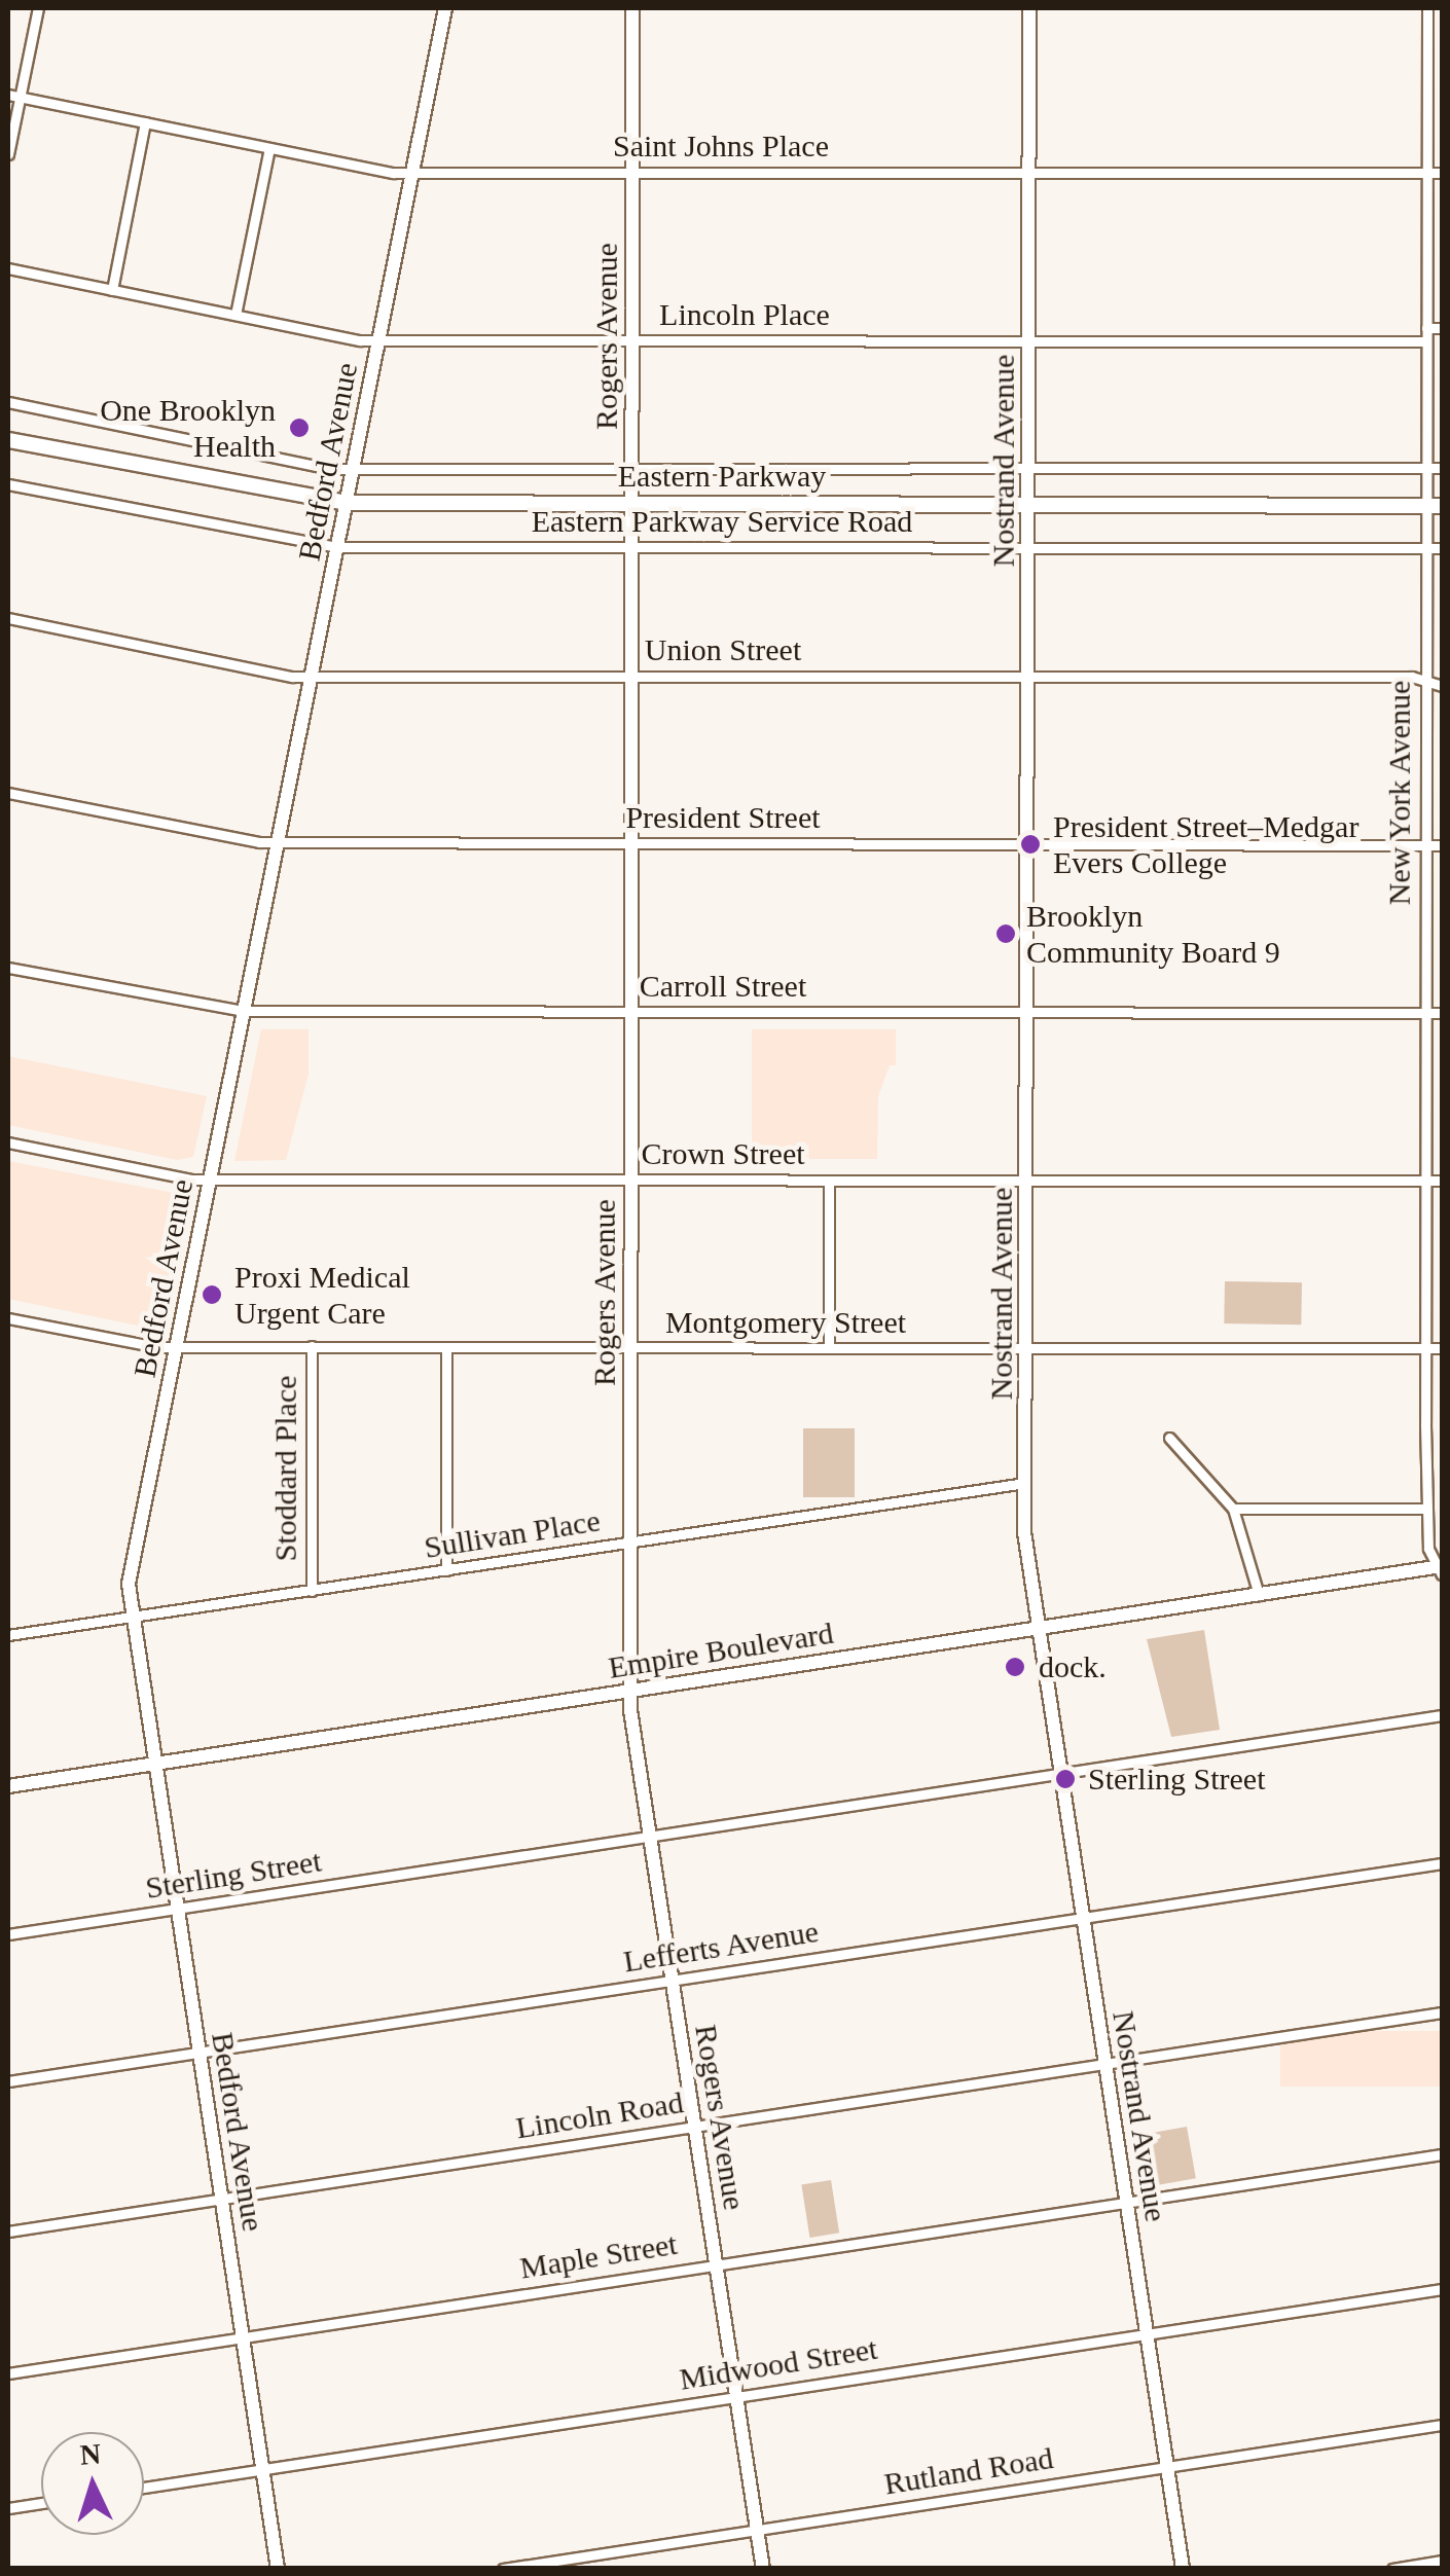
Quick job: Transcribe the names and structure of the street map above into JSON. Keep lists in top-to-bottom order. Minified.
{"streets":{"main road":["Rogers Avenue","Nostrand Avenue","Bedford Avenue","Eastern Parkway","Empire Boulevard"],"street":["Saint Johns Place","Lincoln Place","Eastern Parkway Service Road","Union Street","New York Avenue","President Street","Carroll Street","Crown Street","Montgomery Street","Stoddard Place","Sullivan Place","Sterling Street","Lefferts Avenue","Lincoln Road","Maple Street","Midwood Street","Rutland Road"]},"crossings":[["Saint Johns Place","Rogers Avenue"],["Saint Johns Place","Nostrand Avenue"],["Saint Johns Place","Bedford Avenue"],["Saint Johns Place","New York Avenue"],["Lincoln Place","Rogers Avenue"],["Lincoln Place","Nostrand Avenue"],["Lincoln Place","Bedford Avenue"],["Lincoln Place","New York Avenue"],["Rogers Avenue","Eastern Parkway"],["Rogers Avenue","Eastern Parkway Service Road"],["Rogers Avenue","Union Street"],["Rogers Avenue","President Street"],["Rogers Avenue","Carroll Street"],["Rogers Avenue","Crown Street"],["Rogers Avenue","Montgomery Street"],["Rogers Avenue","Sullivan Place"],["Rogers Avenue","Empire Boulevard"],["Rogers Avenue","Sterling Street"],["Rogers Avenue","Lefferts Avenue"],["Rogers Avenue","Lincoln Road"],["Rogers Avenue","Maple Street"],["Rogers Avenue","Midwood Street"],["Rogers Avenue","Rutland Road"],["Nostrand Avenue","Eastern Parkway"],["Nostrand Avenue","Eastern Parkway Service Road"],["Nostrand Avenue","Union Street"],["Nostrand Avenue","President Street"],["Nostrand Avenue","Carroll Street"],["Nostrand Avenue","Crown Street"],["Nostrand Avenue","Montgomery Street"],["Nostrand Avenue","Sullivan Place"],["Nostrand Avenue","Empire Boulevard"],["Nostrand Avenue","Sterling Street"],["Nostrand Avenue","Lefferts Avenue"],["Nostrand Avenue","Lincoln Road"],["Nostrand Avenue","Maple Street"],["Nostrand Avenue","Midwood Street"],["Nostrand Avenue","Rutland Road"],["Bedford Avenue","Eastern Parkway"],["Bedford Avenue","Eastern Parkway Service Road"],["Bedford Avenue","Union Street"],["Bedford Avenue","President Street"],["Bedford Avenue","Carroll Street"],["Bedford Avenue","Crown Street"],["Bedford Avenue","Montgomery Street"],["Bedford Avenue","Sullivan Place"],["Bedford Avenue","Empire Boulevard"],["Bedford Avenue","Sterling Street"],["Bedford Avenue","Lefferts Avenue"],["Bedford Avenue","Lincoln Road"],["Bedford Avenue","Maple Street"],["Bedford Avenue","Midwood Street"],["Eastern Parkway","New York Avenue"],["Eastern Parkway Service Road","New York Avenue"],["Union Street","New York Avenue"],["New York Avenue","President Street"],["New York Avenue","Carroll Street"],["New York Avenue","Crown Street"],["New York Avenue","Montgomery Street"],["New York Avenue","Empire Boulevard"],["Montgomery Street","Stoddard Place"],["Stoddard Place","Sullivan Place"]],"places":["One Brooklyn Health","President Street–Medgar Evers College","Brooklyn Community Board 9","Proxi Medical Urgent Care","dock.","Sterling Street"],"north":"top"}
